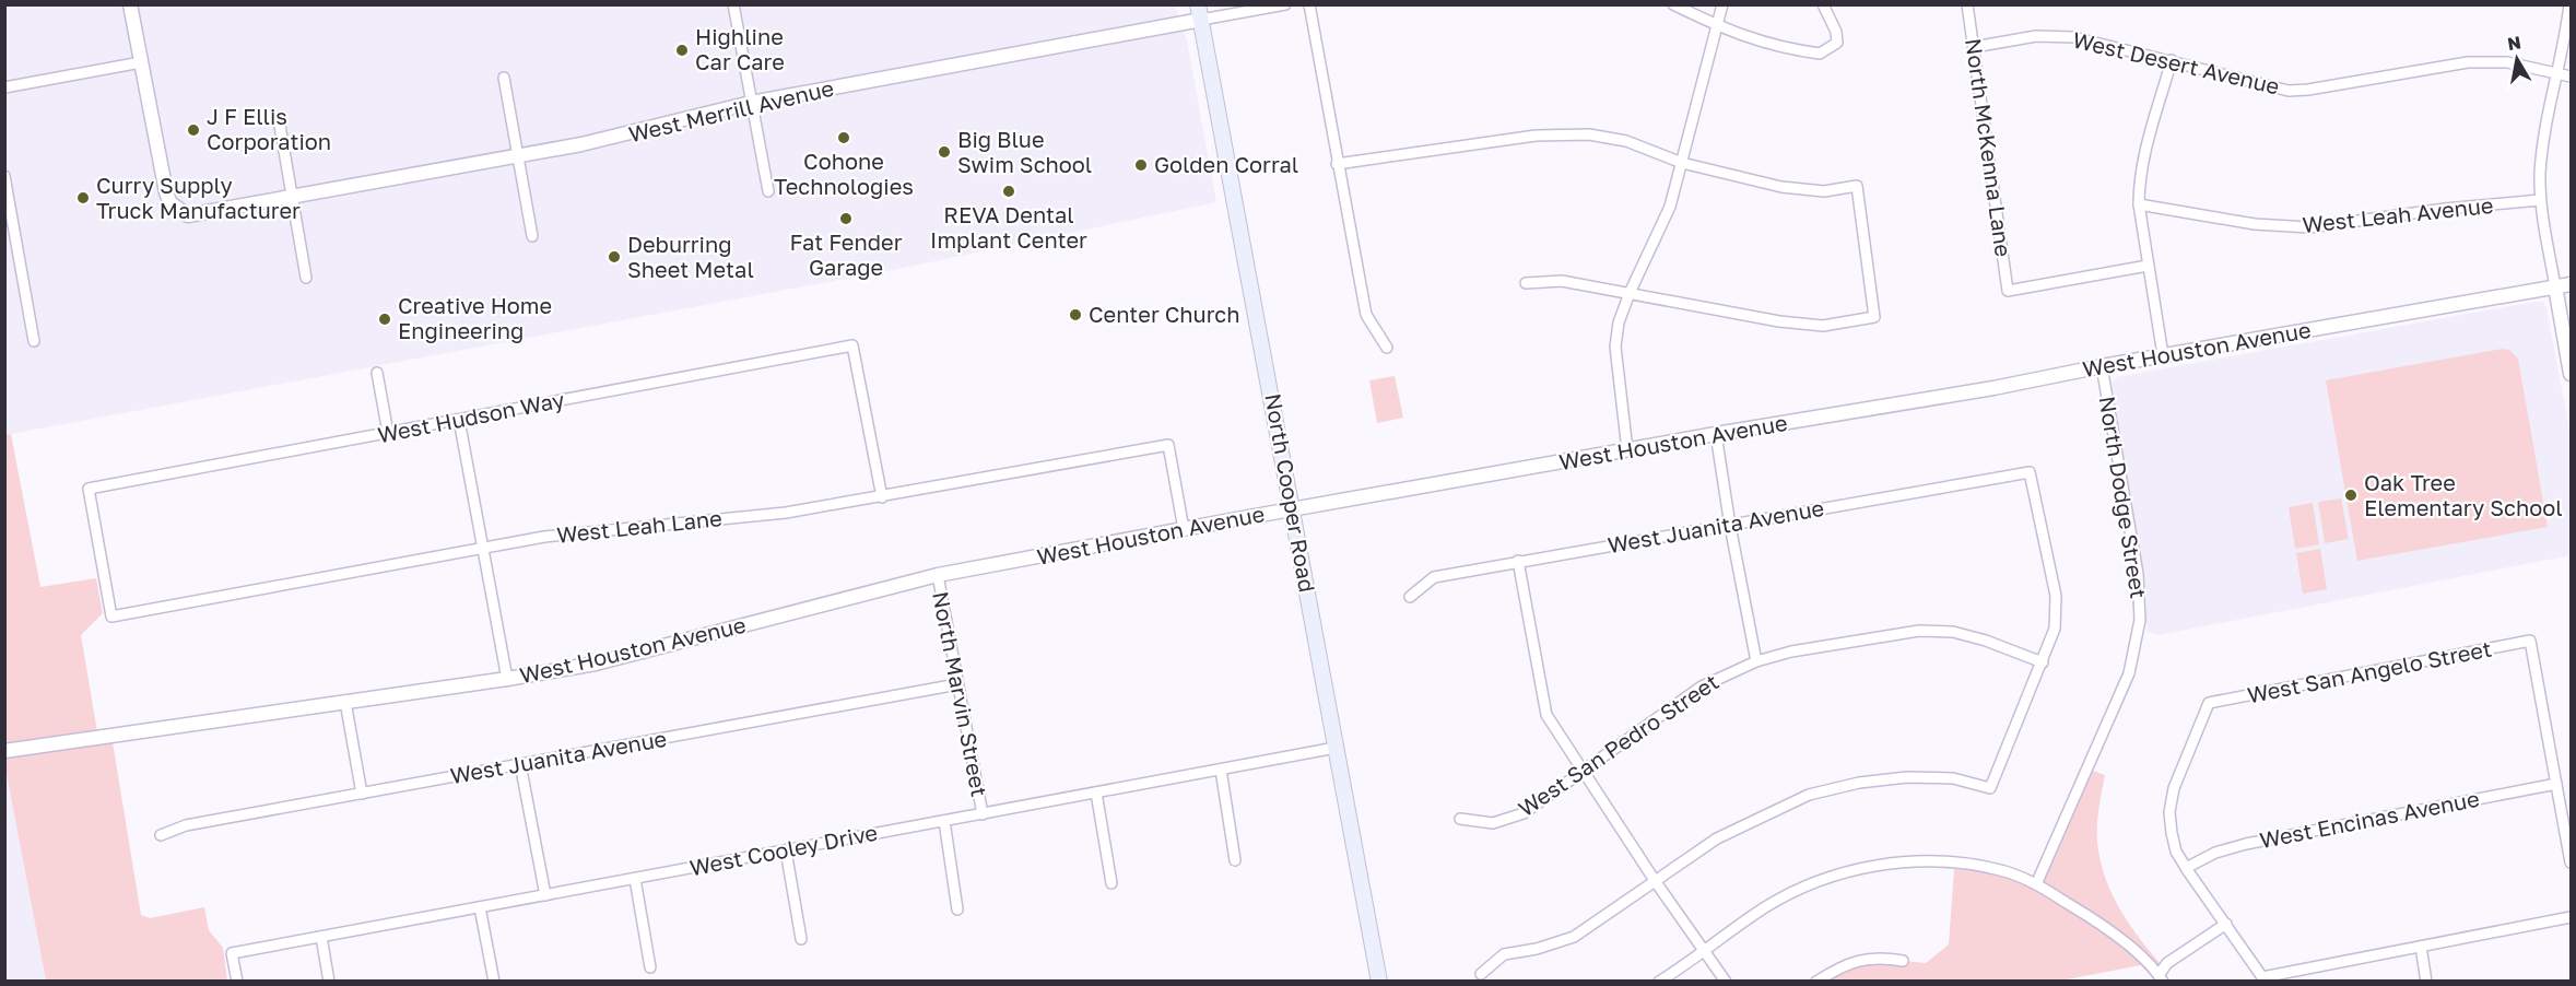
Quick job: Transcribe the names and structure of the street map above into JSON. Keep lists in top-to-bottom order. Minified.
{"streets":{"main road":["North Cooper Road"],"street":["West Desert Avenue","West Merrill Avenue","North McKenna Lane","West Leah Avenue","West Houston Avenue","West Hudson Way","North Dodge Street","West Leah Lane","West Juanita Avenue","West San Angelo Street","North Marvin Street","West San Pedro Street","West Encinas Avenue","West Cooley Drive"]},"crossings":[["West Desert Avenue","North McKenna Lane"],["West Merrill Avenue","North Cooper Road"],["West Houston Avenue","North Cooper Road"],["West Houston Avenue","North Dodge Street"],["West Houston Avenue","West Leah Lane"],["West Houston Avenue","North Marvin Street"],["West Hudson Way","West Leah Lane"],["North Cooper Road","West Cooley Drive"],["West Juanita Avenue","North Marvin Street"],["West Juanita Avenue","West San Pedro Street"],["West San Angelo Street","West Encinas Avenue"],["North Marvin Street","West Cooley Drive"]],"places":["Highline Car Care","J F Ellis Corporation","Cohone Technologies","Big Blue Swim School","Golden Corral","REVA Dental Implant Center","Curry Supply Truck Manufacturer","Fat Fender Garage","Deburring Sheet Metal","Center Church","Creative Home Engineering","Oak Tree Elementary School"],"north":"top"}
